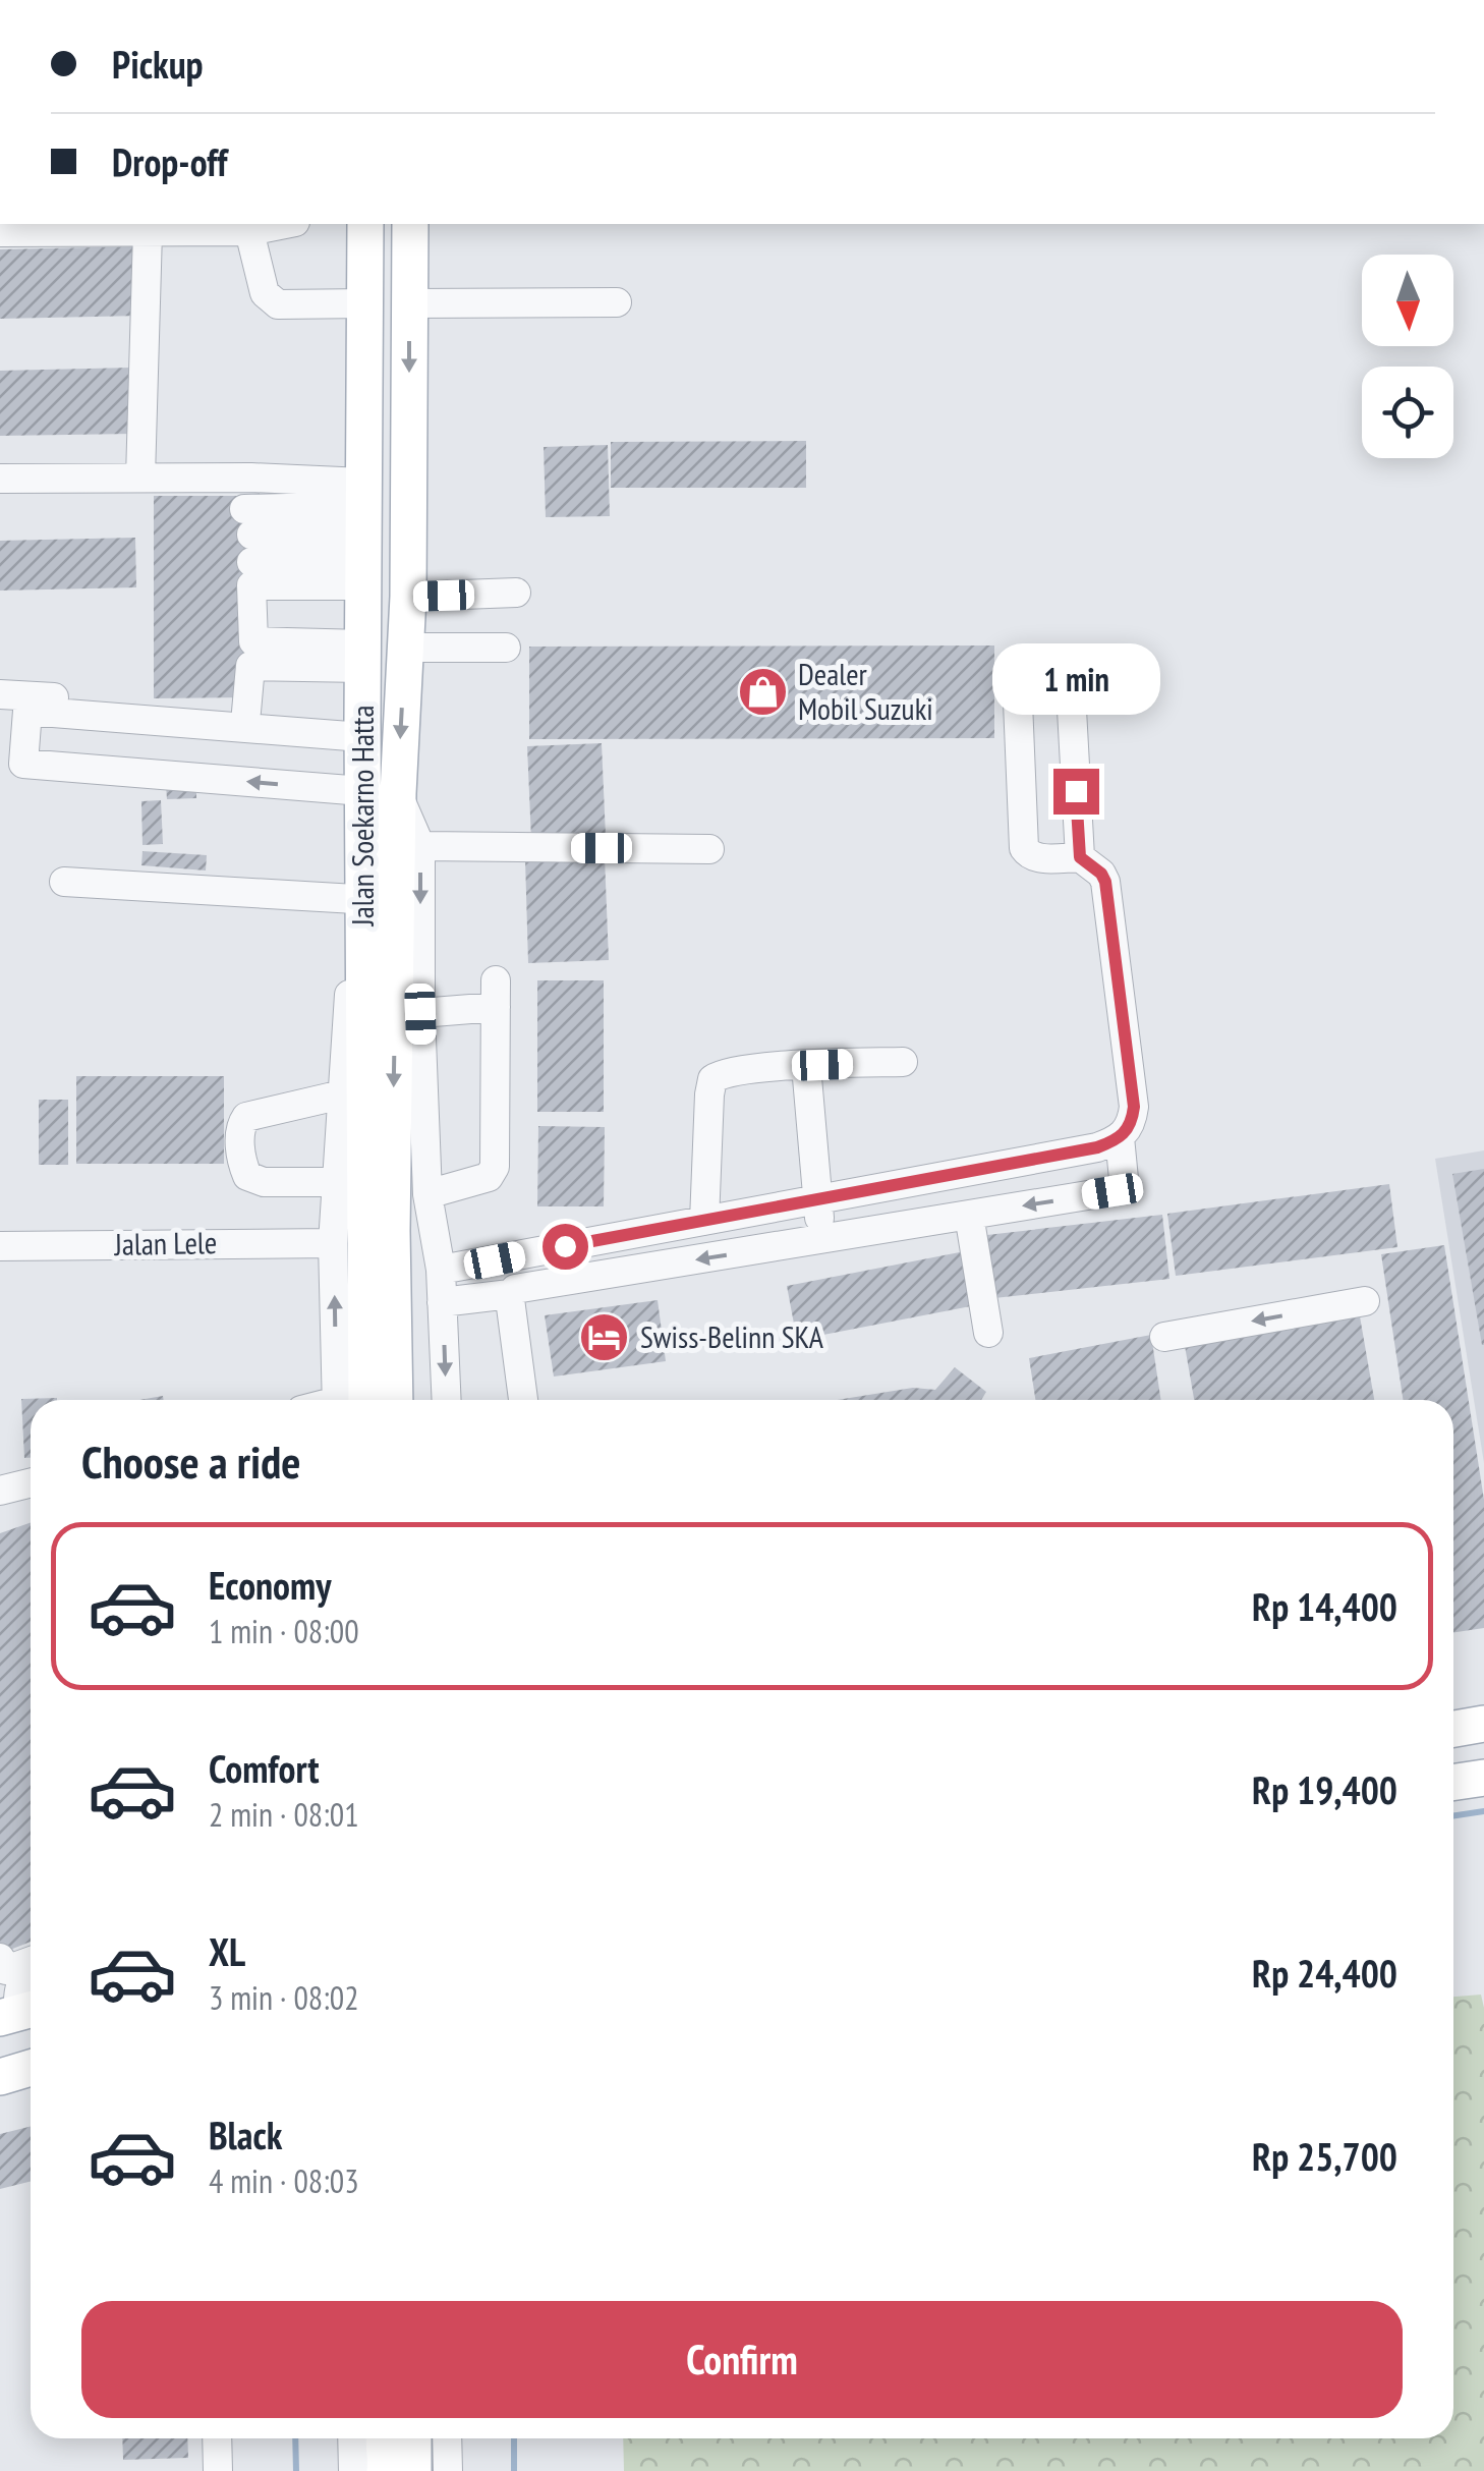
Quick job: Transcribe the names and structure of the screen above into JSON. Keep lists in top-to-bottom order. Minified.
{"streets":{"main road":["Jalan Soekarno Hatta"],"street":["Jalan Lele"]},"crossings":[["Jalan Soekarno Hatta","Jalan Lele"]],"places":{"shop":["Dealer Mobil Suzuki"],"hotel":["Swiss-Belinn SKA"]},"north":"bottom","page":{"banner":["Pickup","Drop-off"],"bubble":"1 min","heading":"Choose a ride","list":[{"name":"Economy","note":"1 min · 08:00","value":"Rp 14,400"},{"name":"Comfort","note":"2 min · 08:01","value":"Rp 19,400"},{"name":"XL","note":"3 min · 08:02","value":"Rp 24,400"},{"name":"Black","note":"4 min · 08:03","value":"Rp 25,700"}],"buttons":"Confirm"}}
